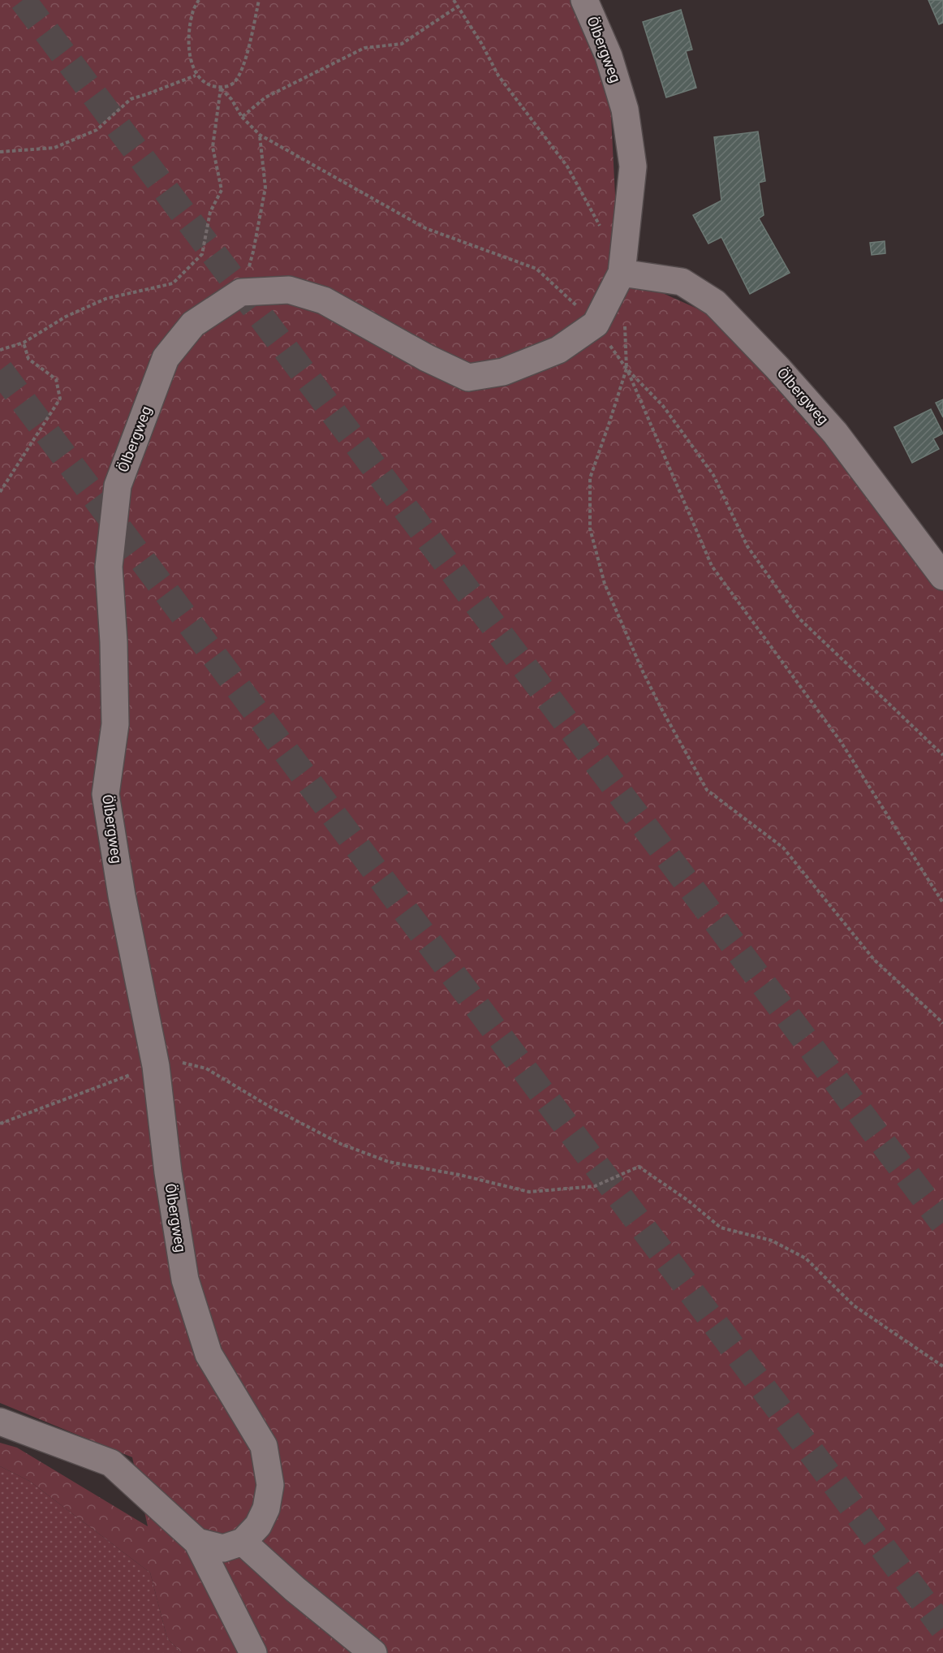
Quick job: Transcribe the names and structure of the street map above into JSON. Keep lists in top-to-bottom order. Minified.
{"streets":{"street":["Ölbergweg"]}}
